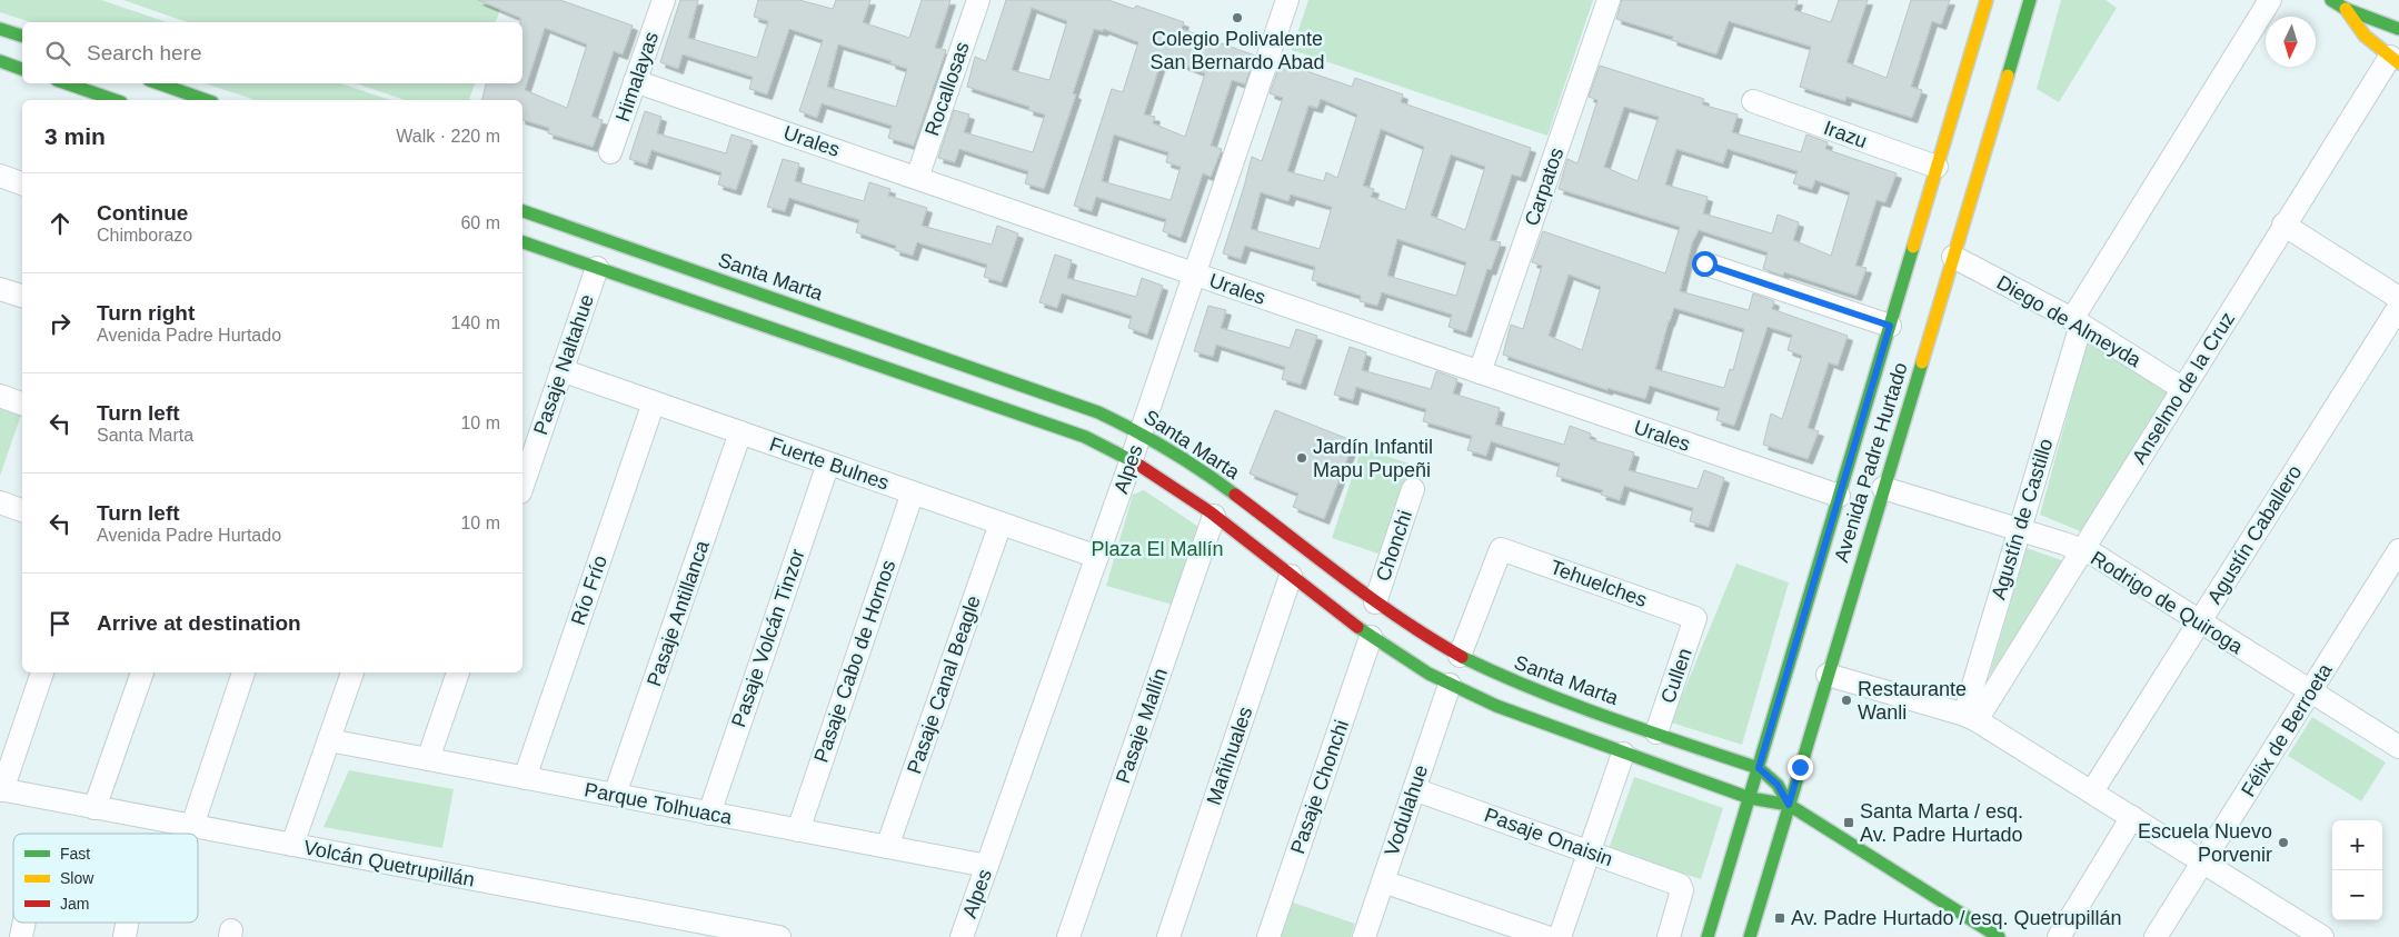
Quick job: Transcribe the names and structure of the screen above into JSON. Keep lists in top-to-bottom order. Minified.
{"streets":{"street":["Himalayas","Rocallosas","Irazu","Urales","Carpatos","Santa Marta","Diego de Almeyda","Pasaje Naltahue","Anselmo de la Cruz","Avenida Padre Hurtado","Fuerte Bulnes","Alpes","Agustín de Castillo","Agustín Caballero","Chonchi","Tehuelches","Río Frío","Rodrigo de Quiroga","Pasaje Antillanca","Pasaje Volcán Tinzor","Pasaje Cabo de Hornos","Cullen","Pasaje Canal Beagle","Pasaje Mallín","Félix de Berroeta","Mañihuales","Pasaje Chonchi","Parque Tolhuaca","Vodulahue","Pasaje Onaisin","Volcán Quetrupillán"]},"crossings":[["Himalayas","Urales"],["Rocallosas","Urales"],["Irazu","Avenida Padre Hurtado"],["Urales","Carpatos"],["Urales","Avenida Padre Hurtado"],["Urales","Alpes"],["Santa Marta","Pasaje Naltahue"],["Santa Marta","Avenida Padre Hurtado"],["Santa Marta","Alpes"],["Santa Marta","Chonchi"],["Santa Marta","Tehuelches"],["Santa Marta","Cullen"],["Santa Marta","Pasaje Mallín"],["Santa Marta","Mañihuales"],["Santa Marta","Pasaje Chonchi"],["Santa Marta","Vodulahue"],["Diego de Almeyda","Anselmo de la Cruz"],["Diego de Almeyda","Avenida Padre Hurtado"],["Diego de Almeyda","Agustín de Castillo"],["Pasaje Naltahue","Fuerte Bulnes"],["Anselmo de la Cruz","Agustín de Castillo"],["Anselmo de la Cruz","Rodrigo de Quiroga"],["Avenida Padre Hurtado","Rodrigo de Quiroga"],["Fuerte Bulnes","Alpes"],["Fuerte Bulnes","Río Frío"],["Fuerte Bulnes","Pasaje Antillanca"],["Fuerte Bulnes","Pasaje Volcán Tinzor"],["Fuerte Bulnes","Pasaje Cabo de Hornos"],["Fuerte Bulnes","Pasaje Canal Beagle"],["Alpes","Parque Tolhuaca"],["Agustín de Castillo","Rodrigo de Quiroga"],["Agustín Caballero","Rodrigo de Quiroga"],["Tehuelches","Cullen"],["Río Frío","Parque Tolhuaca"],["Rodrigo de Quiroga","Félix de Berroeta"],["Pasaje Antillanca","Parque Tolhuaca"],["Pasaje Volcán Tinzor","Parque Tolhuaca"],["Pasaje Cabo de Hornos","Parque Tolhuaca"],["Pasaje Canal Beagle","Parque Tolhuaca"],["Vodulahue","Pasaje Onaisin"]],"parks":["Plaza El Mallín"],"places":{"other":["Colegio Polivalente San Bernardo Abad","Jardín Infantil Mapu Pupeñi","Restaurante Wanli","Escuela Nuevo Porvenir"],"transit":["Santa Marta / esq. Av. Padre Hurtado","Av. Padre Hurtado / esq. Quetrupillán"]},"legend":["Fast","Slow","Jam"],"north":"bottom","page":{"search":"Search here","heading":["3 min","Walk · 220 m"],"list":[["Continue","Chimborazo","60 m"],["Turn right","Avenida Padre Hurtado","140 m"],["Turn left","Santa Marta","10 m"],["Turn left","Avenida Padre Hurtado","10 m"],"Arrive at destination"],"map_buttons":["+","−"]}}
